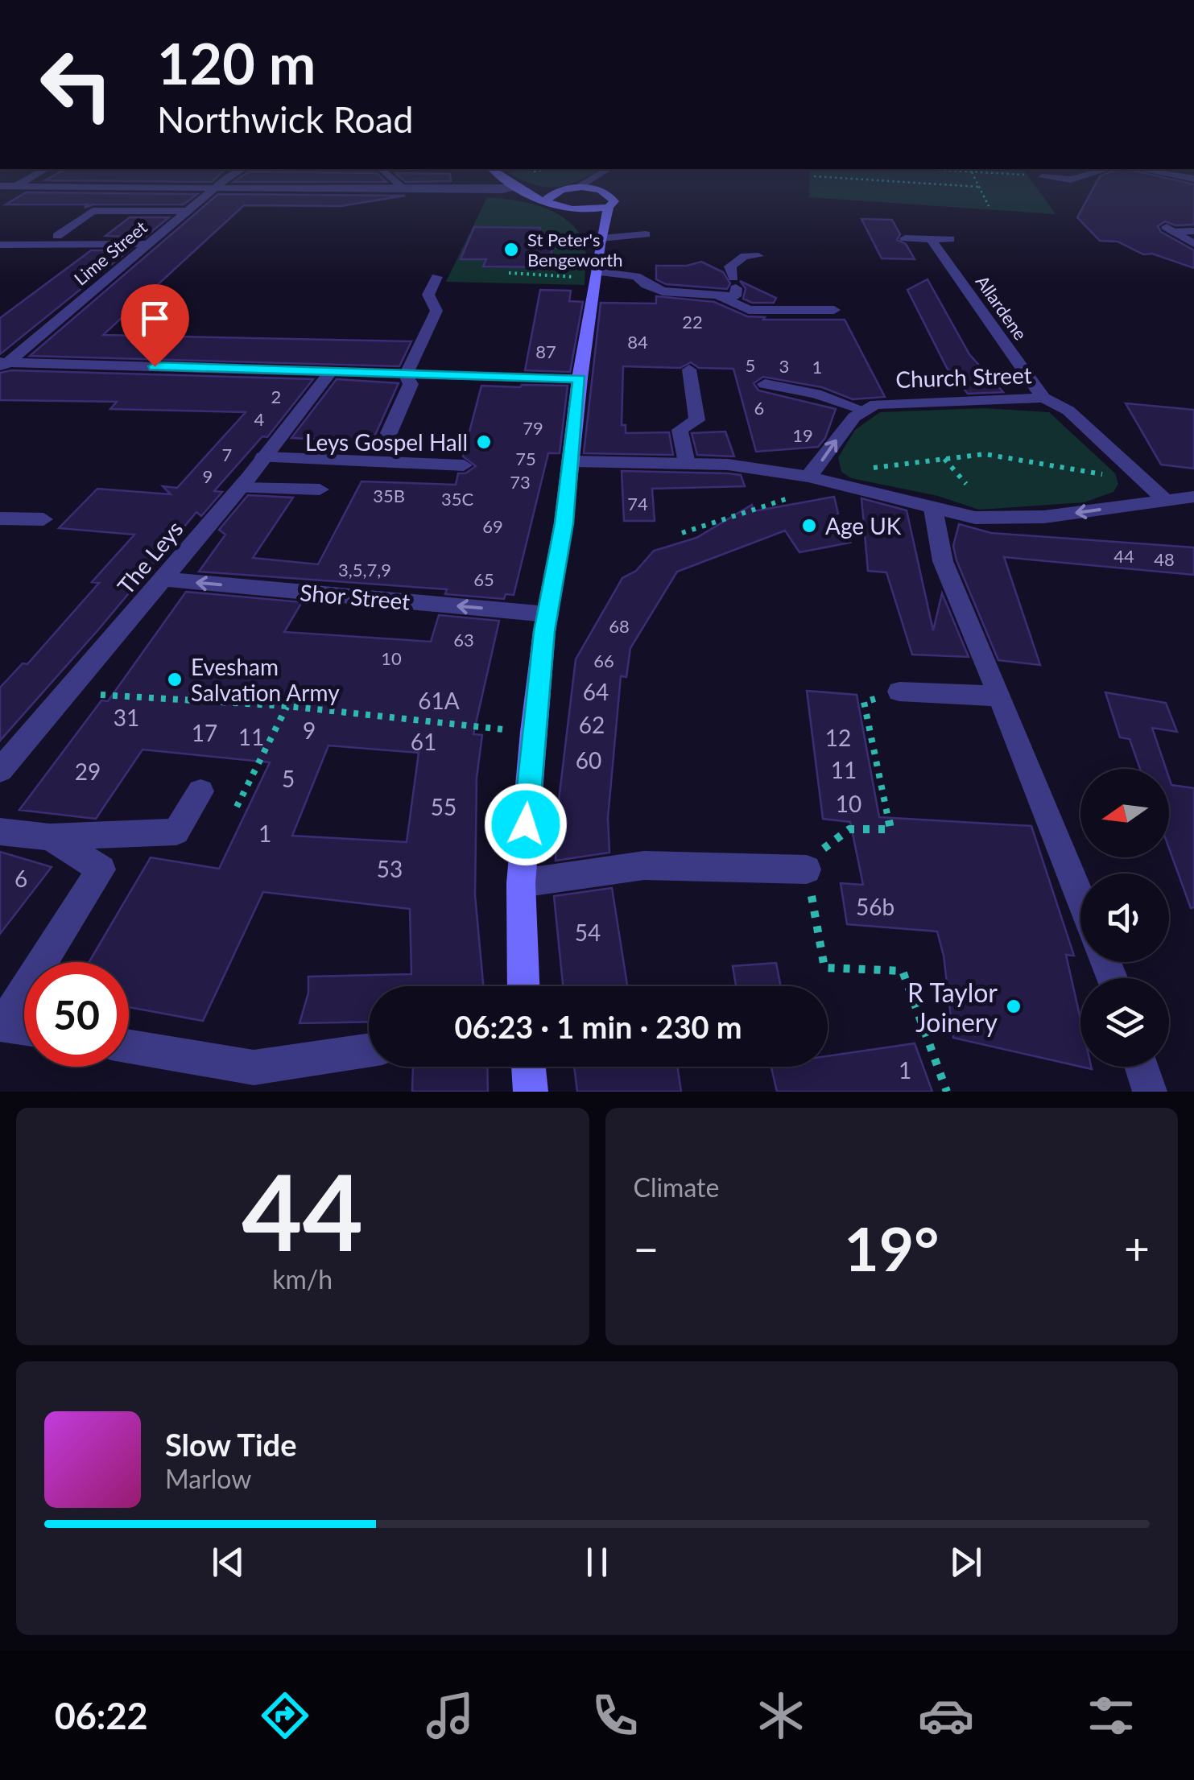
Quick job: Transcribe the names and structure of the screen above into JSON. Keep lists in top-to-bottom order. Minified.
{"streets":{"street":["Lime Street","Allardene","Church Street","The Leys","Shor Street"]},"crossings":[["Allardene","Church Street"],["The Leys","Shor Street"]],"places":["St Peter's Bengeworth","Leys Gospel Hall","Age UK","Evesham Salvation Army","R Taylor Joinery"],"house_numbers":["22","84","87","5","3","1","2","6","4","79","19","7","75","9","73","35B","35C","74","69","44","48","3,5,7,9","65","68","63","10","66","64","61A","31","62","9","17","11","12","61","60","11","29","5","10","55","1","53","6","56b","54","1"],"north":"left","page":{"turn":["120 m","Northwick Road"],"limit":"50","trip":"06:23 · 1 min · 230 m","tile":[["44","km/h"],"Climate"],"heat":["−","19°","+"],"song":["Slow Tide","Marlow"],"tabs":"06:22"}}
